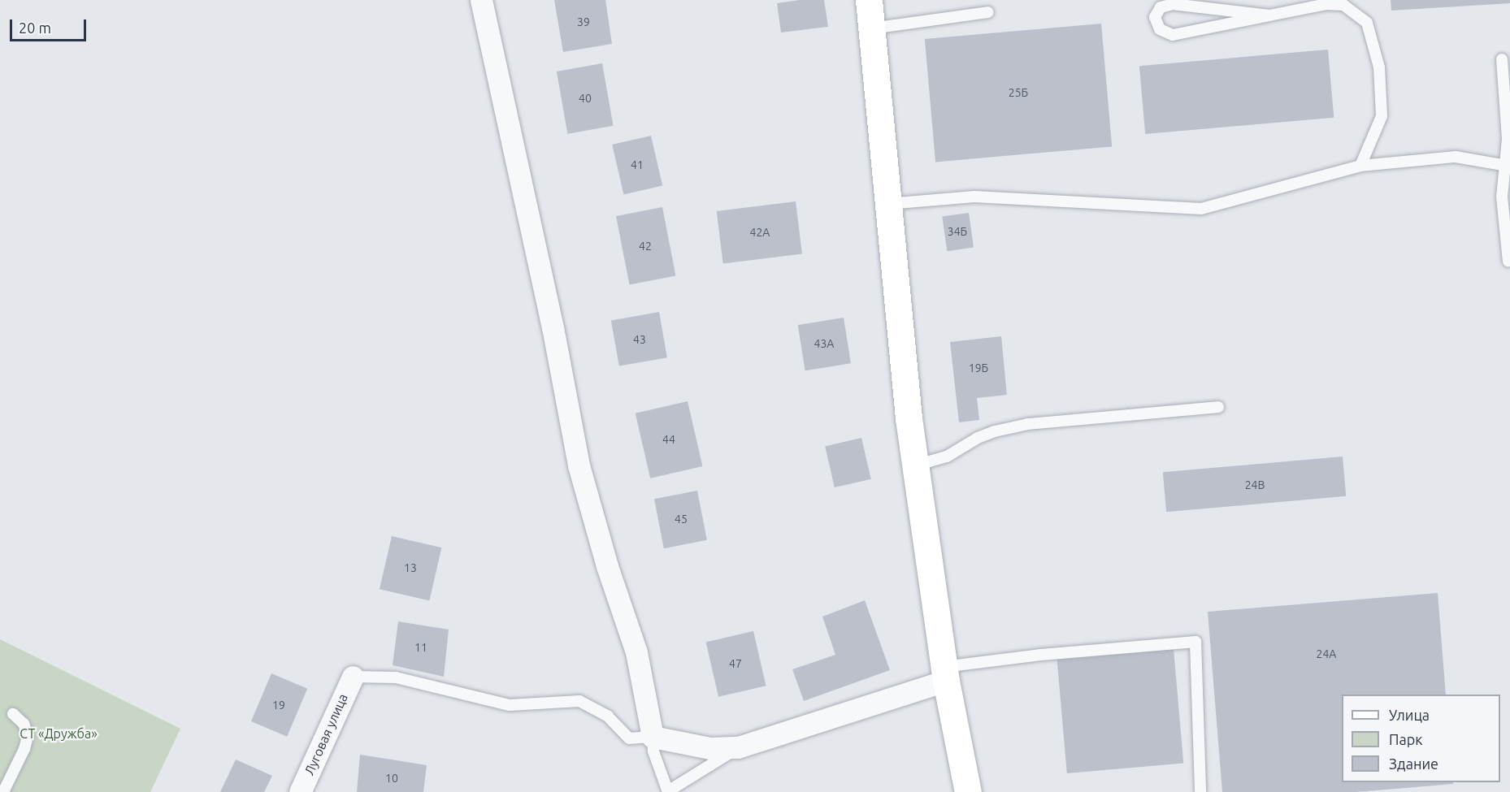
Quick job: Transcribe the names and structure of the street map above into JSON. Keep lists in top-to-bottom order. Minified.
{"streets":{"street":["Луговая улица"]},"parks":["СТ «Дружба»"],"house_numbers":["39","25Б","40","41","34Б","42А","42","43","43А","19Б","44","24В","45","13","11","24А","47","19","10"],"legend":["Улица","Парк","Здание"],"scale_bar":"20 m"}
